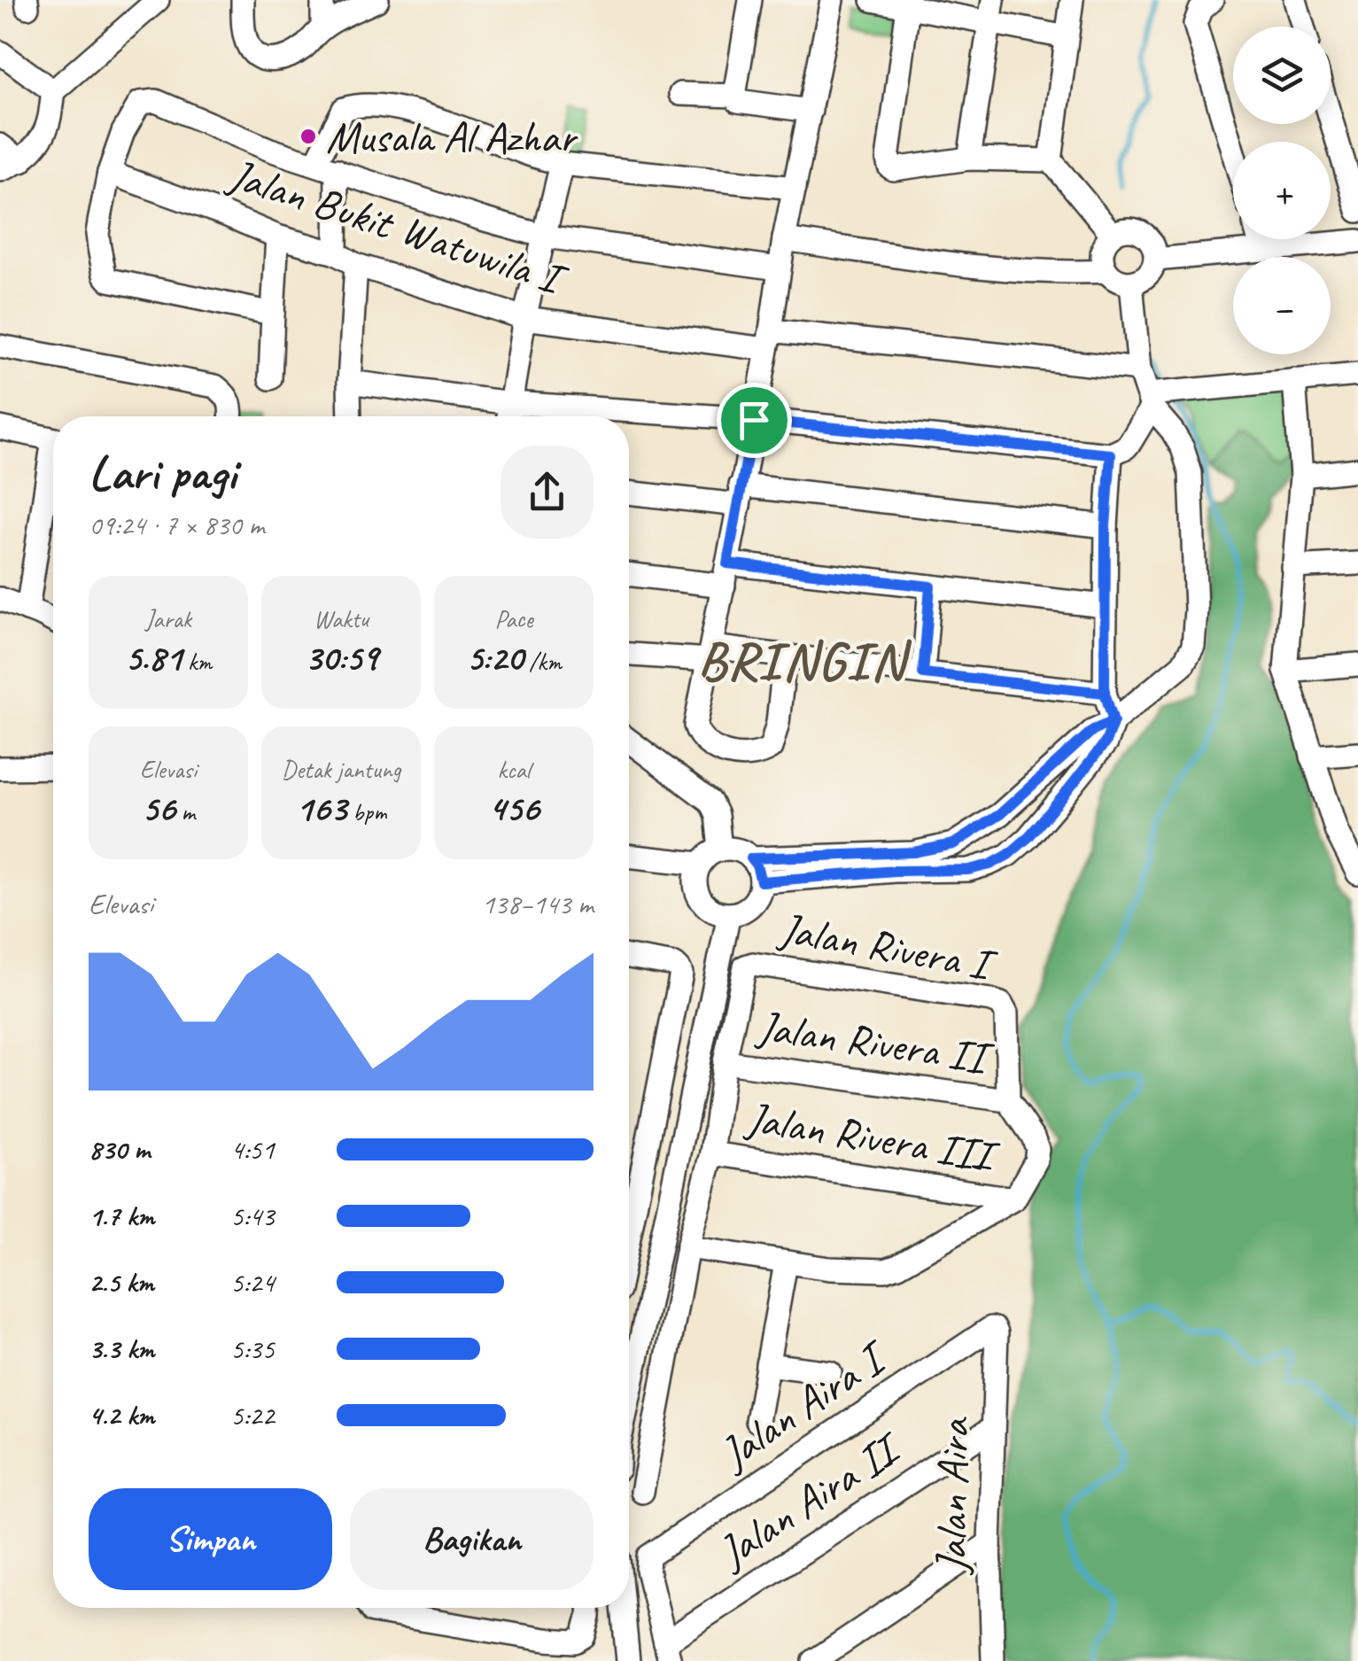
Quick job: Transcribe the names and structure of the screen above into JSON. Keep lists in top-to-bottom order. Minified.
{"streets":{"street":["Jalan Bukit Watuwila I","Jalan Rivera I","Jalan Rivera II","Jalan Rivera III","Jalan Aira I","Jalan Aira","Jalan Aira II"]},"crossings":[["Jalan Rivera I","Jalan Rivera II"],["Jalan Aira I","Jalan Aira"],["Jalan Aira I","Jalan Aira II"],["Jalan Aira","Jalan Aira II"]],"districts":["BRINGIN"],"places":["Musala Al Azhar"],"page":{"map_buttons":["+","−"],"heading":["Lari pagi","09:24 · 7 × 830 m"],"stats":[["Jarak","5.81 km"],["Waktu","30:59"],["Pace","5:20 /km"],["Elevasi","56 m"],["Detak jantung","163 bpm"],["kcal","456"]],"chart":["Elevasi","138–143 m"],"list":[{"name":"830 m","note":"4:51"},{"name":"1.7 km","note":"5:43"},{"name":"2.5 km","note":"5:24"},{"name":"3.3 km","note":"5:35"},{"name":"4.2 km","note":"5:22"}],"buttons":["Simpan","Bagikan"]}}
